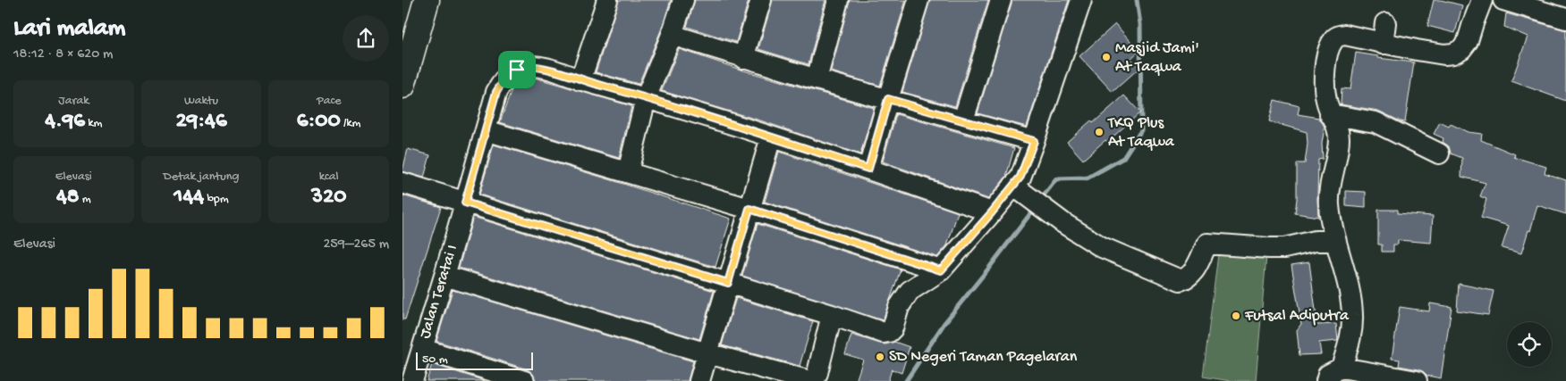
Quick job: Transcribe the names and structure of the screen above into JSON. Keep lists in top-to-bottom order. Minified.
{"streets":{"street":["Jalan Teratai I"]},"places":["Masjid Jami' At Taqwa","TKQ Plus At Taqwa","Futsal Adiputra","SD Negeri Taman Pagelaran"],"scale_bar":"50 m","page":{"heading":["Lari malam","18:12 · 8 × 620 m"],"stats":[["Jarak","4.96 km"],["Waktu","29:46"],["Pace","6:00 /km"],["Elevasi","48 m"],["Detak jantung","144 bpm"],["kcal","320"]],"chart":["Elevasi","259–265 m"],"scale":"50 m"}}
